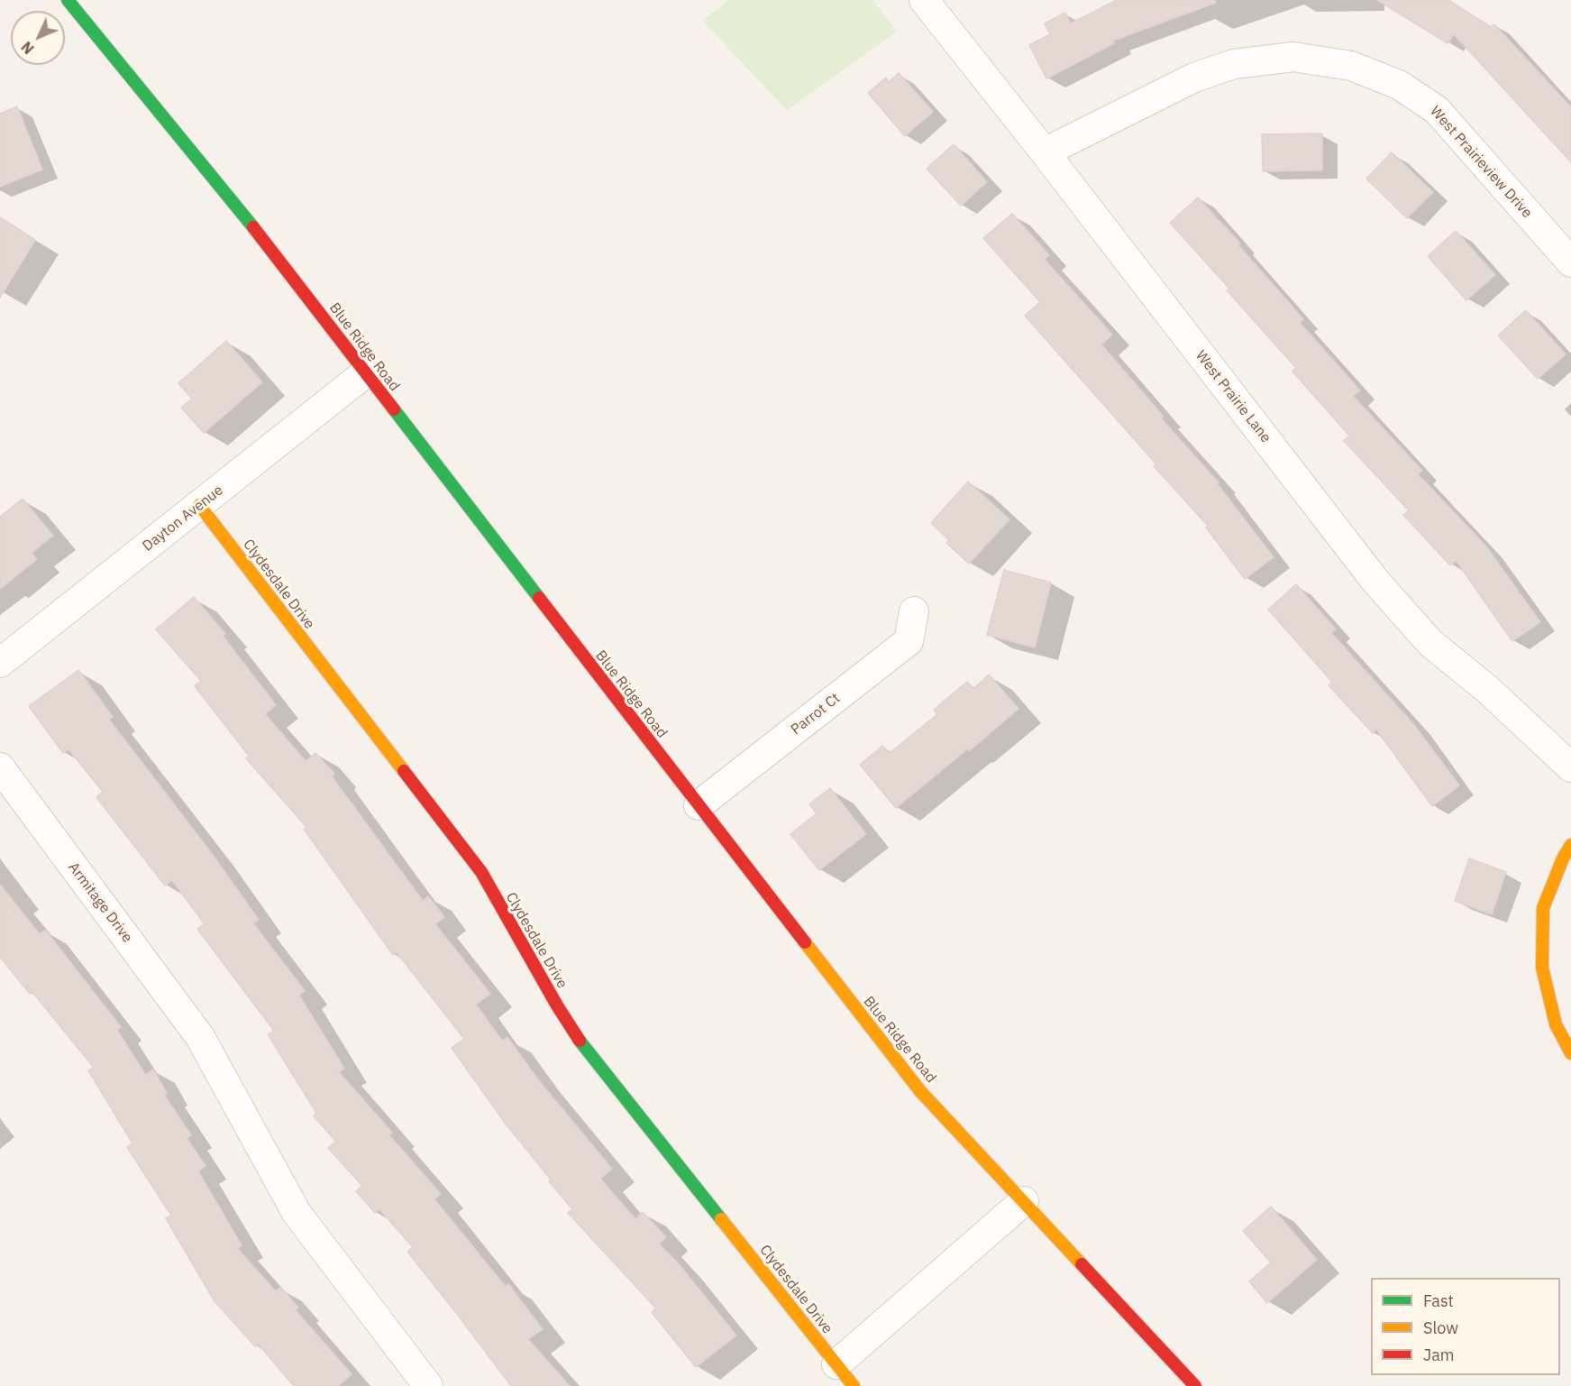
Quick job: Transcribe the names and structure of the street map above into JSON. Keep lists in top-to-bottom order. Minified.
{"streets":{"street":["West Prairieview Drive","Blue Ridge Road","West Prairie Lane","Dayton Avenue","Clydesdale Drive","Parrot Ct","Armitage Drive"]},"crossings":[["West Prairieview Drive","West Prairie Lane"],["Blue Ridge Road","Dayton Avenue"],["Blue Ridge Road","Parrot Ct"],["Dayton Avenue","Clydesdale Drive"]],"legend":["Fast","Slow","Jam"],"north":"bottom left"}
